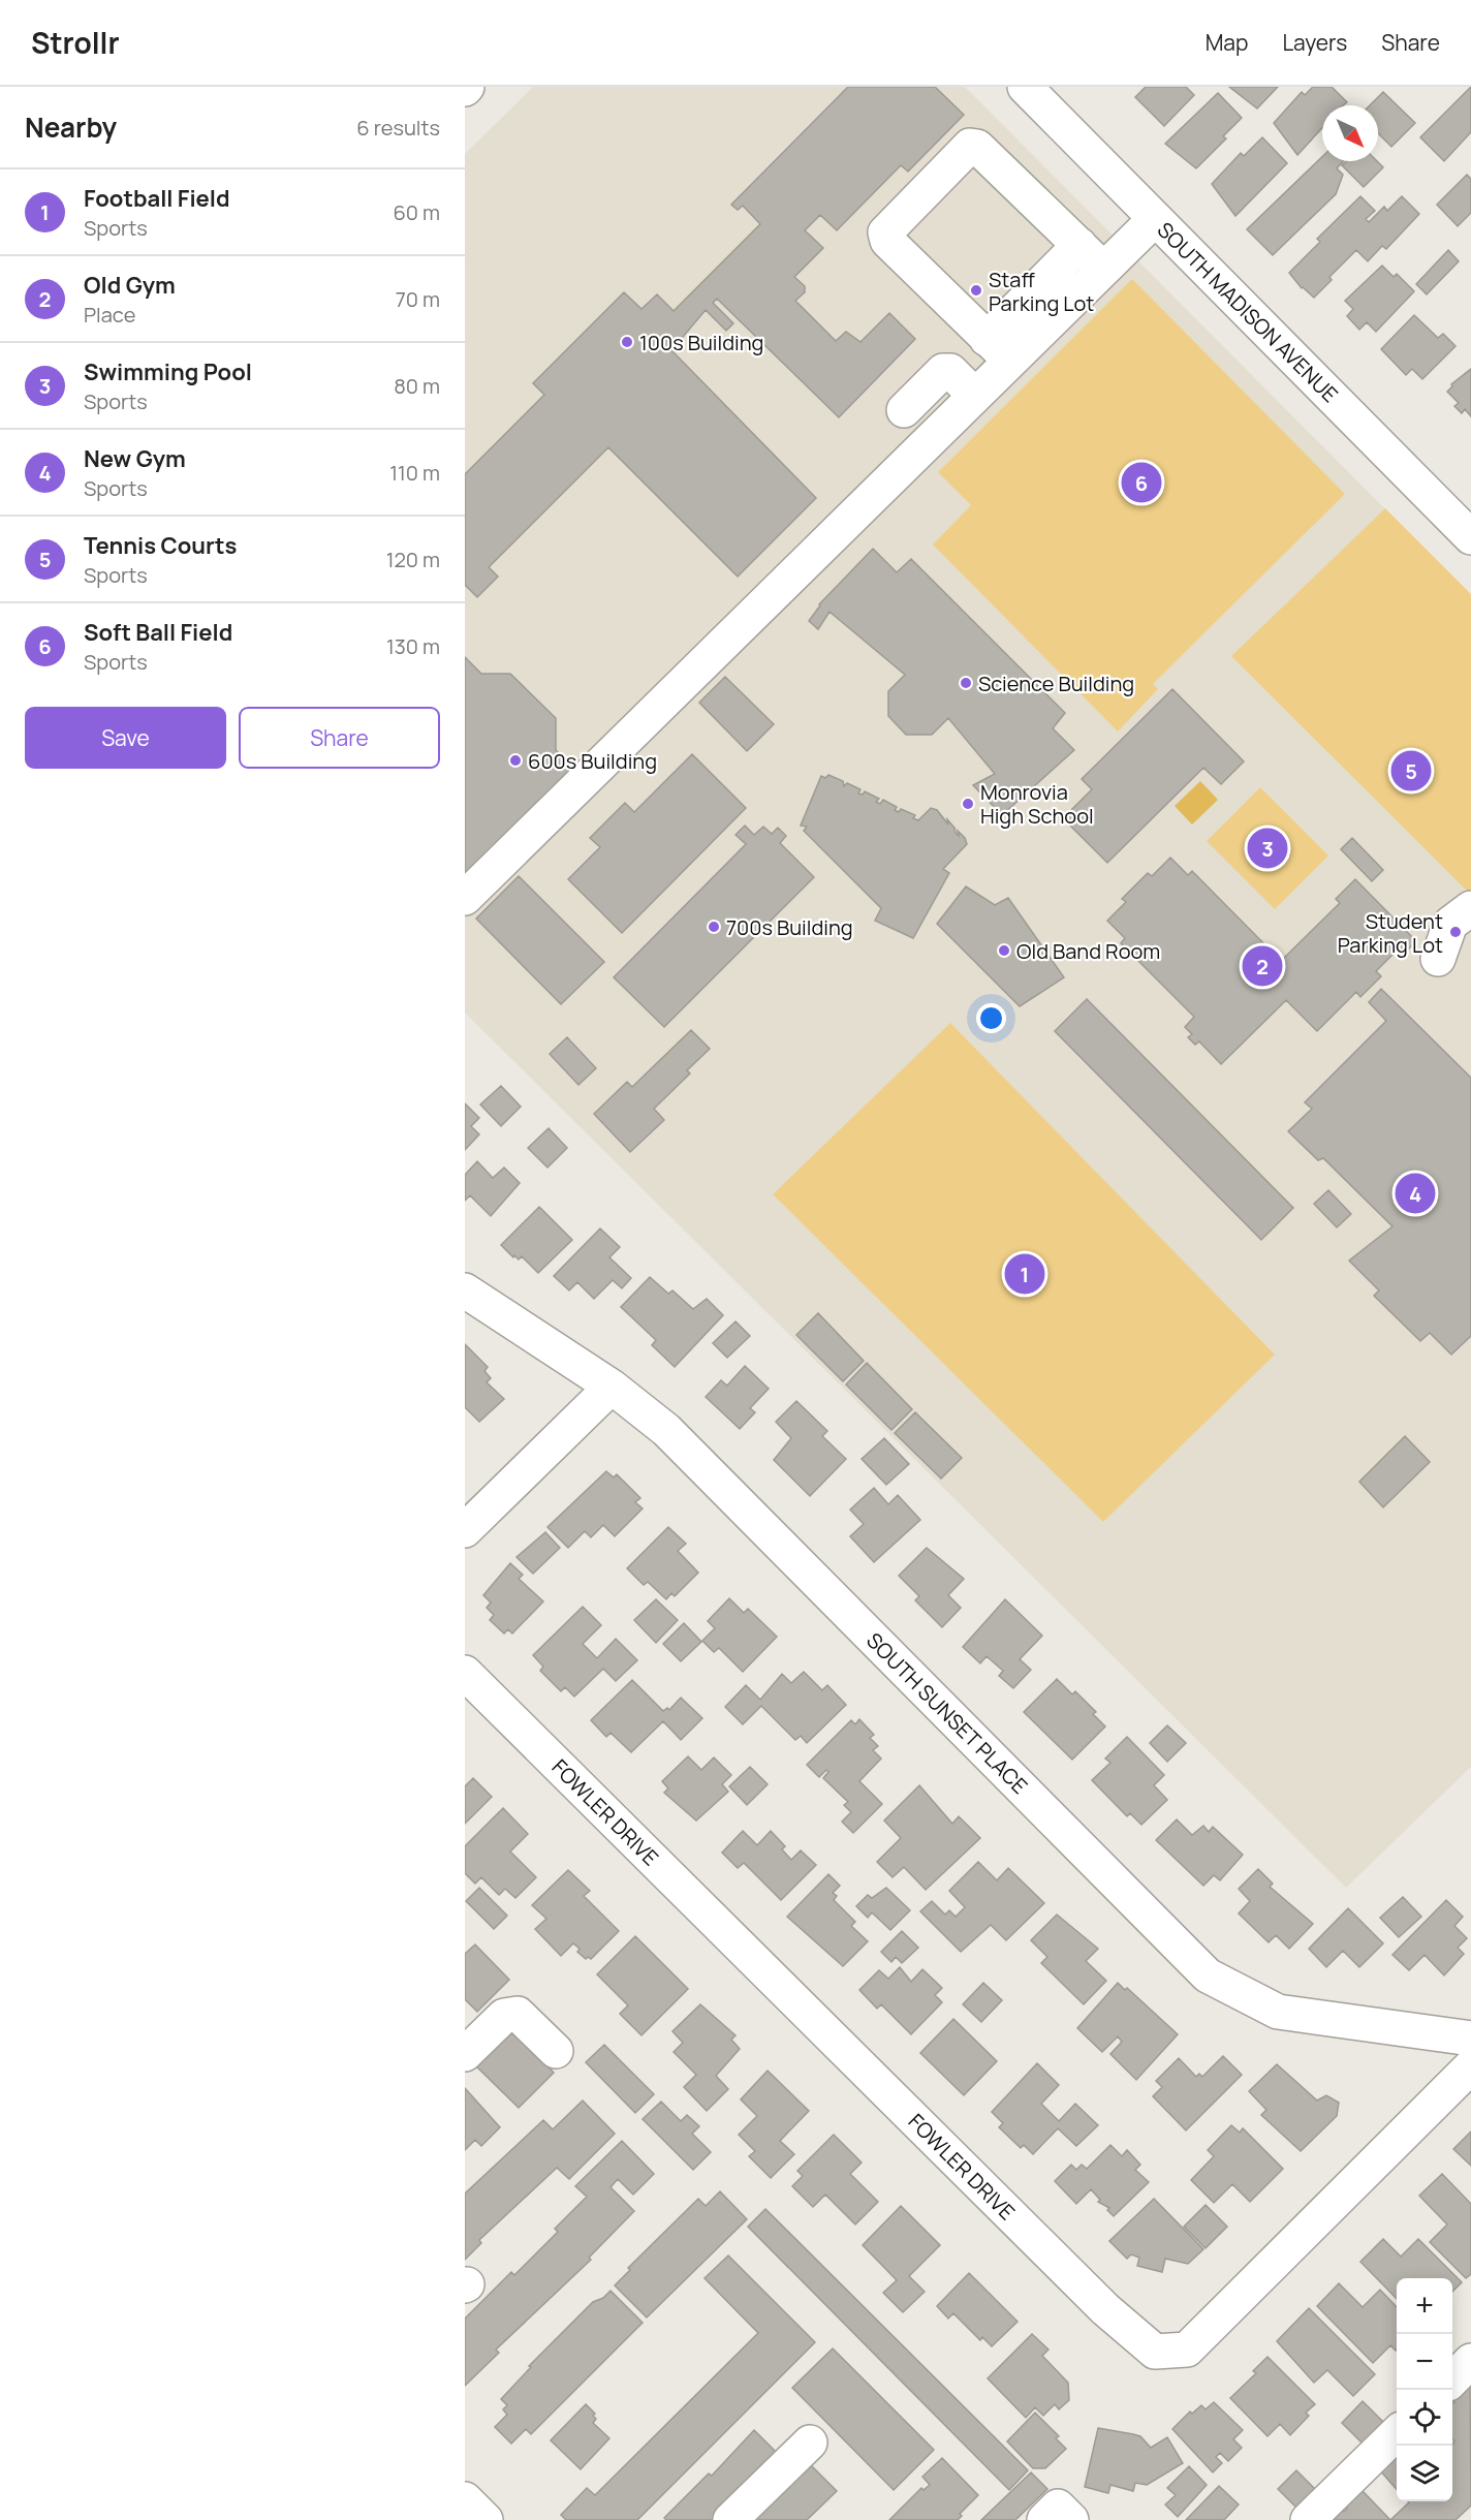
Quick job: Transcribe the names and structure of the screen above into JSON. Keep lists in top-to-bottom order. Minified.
{"streets":{"street":["SOUTH MADISON AVENUE","SOUTH SUNSET PLACE","FOWLER DRIVE"]},"places":["Staff Parking Lot","100s Building","Science Building","600s Building","Monrovia High School","700s Building","Student Parking Lot","Old Band Room"],"north":"bottom right","page":{"header":"Strollr","nav":["Map","Layers","Share"],"heading":["Nearby","6 results"],"list":[{"mark":"1","name":"Football Field","note":"Sports","value":"60 m"},{"mark":"2","name":"Old Gym","note":"Place","value":"70 m"},{"mark":"3","name":"Swimming Pool","note":"Sports","value":"80 m"},{"mark":"4","name":"New Gym","note":"Sports","value":"110 m"},{"mark":"5","name":"Tennis Courts","note":"Sports","value":"120 m"},{"mark":"6","name":"Soft Ball Field","note":"Sports","value":"130 m"}],"pins":["6","5","3","2","4","1"],"buttons":["Save","Share"],"map_buttons":["+","−"]}}
